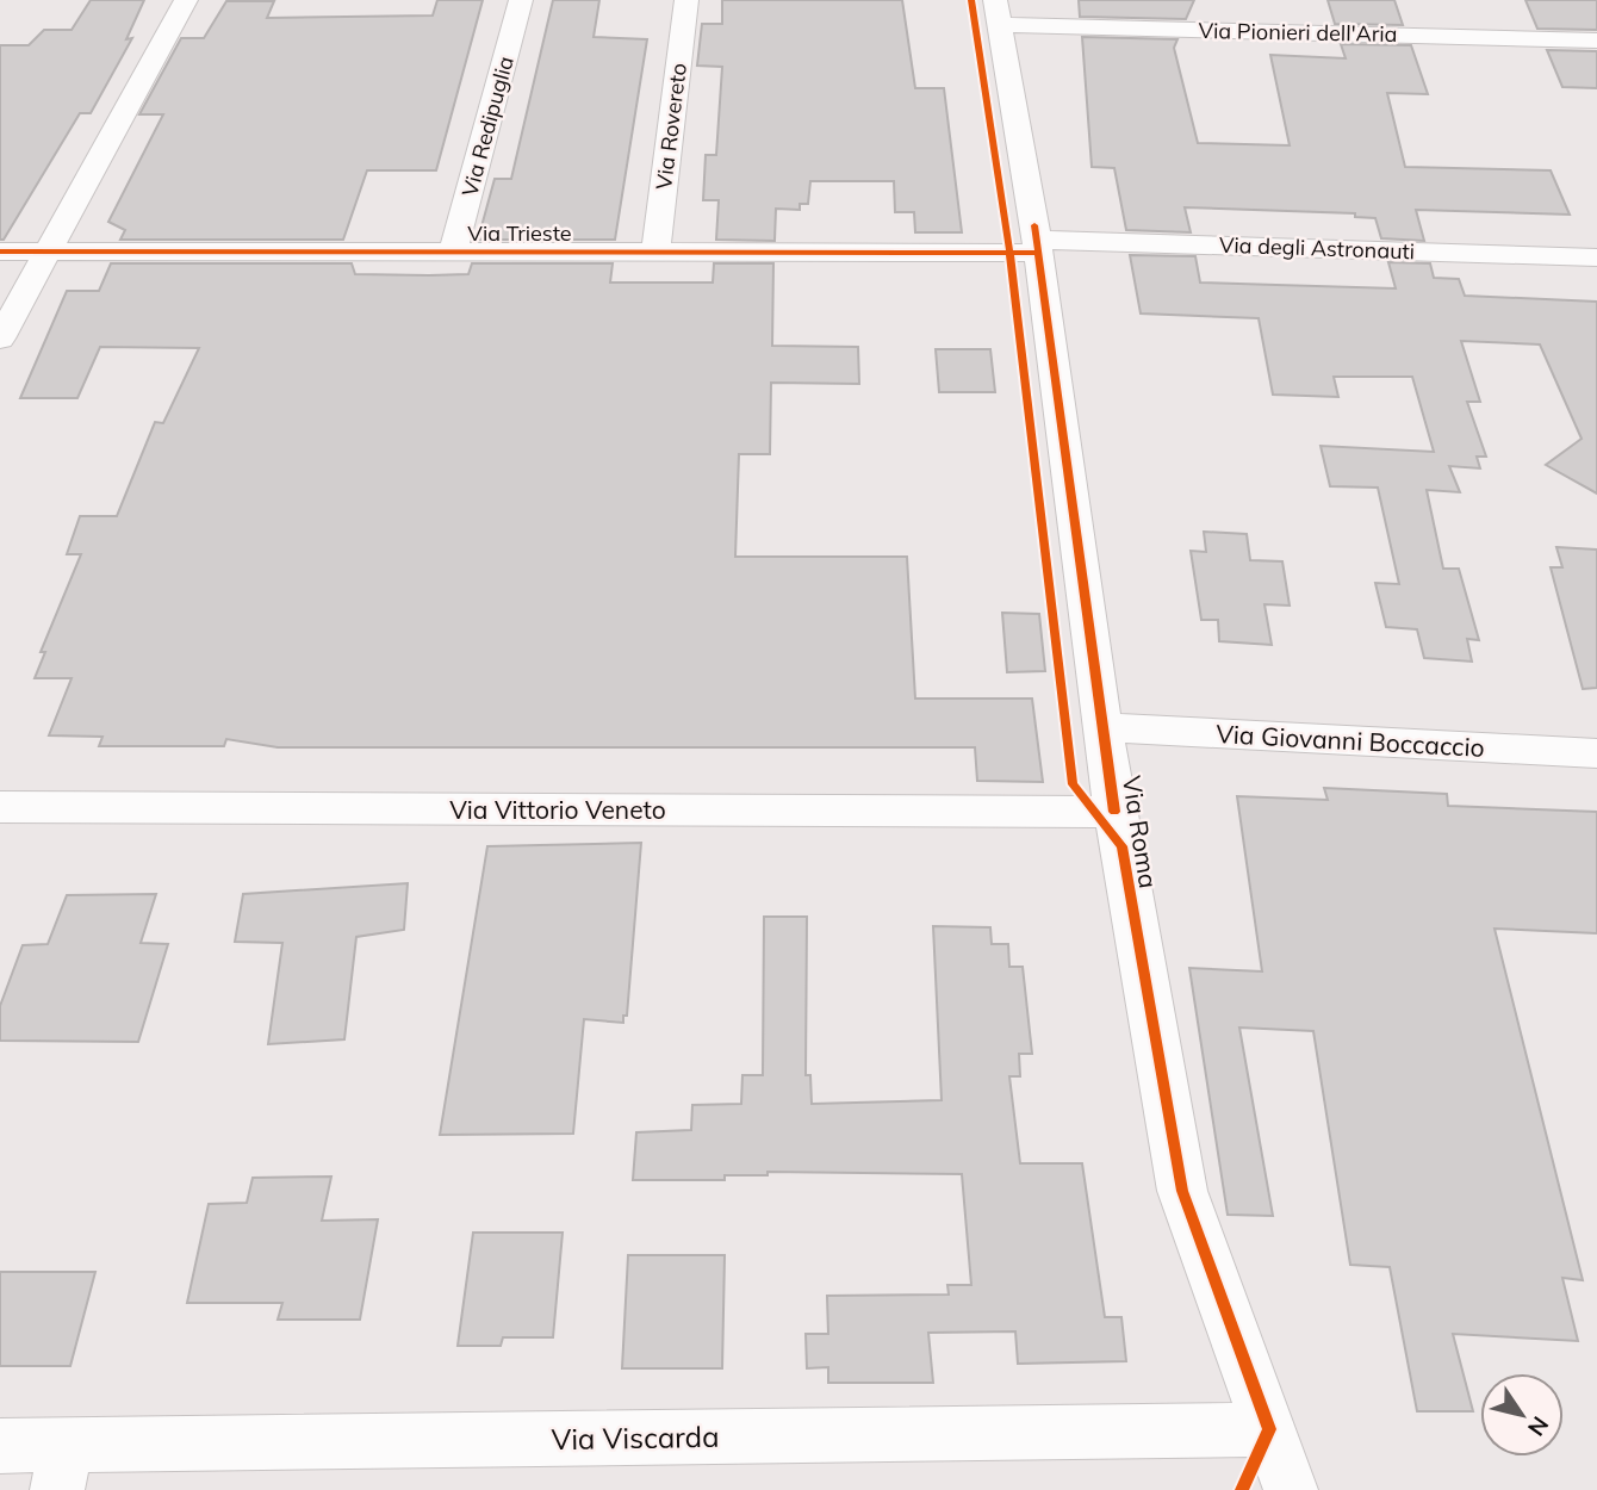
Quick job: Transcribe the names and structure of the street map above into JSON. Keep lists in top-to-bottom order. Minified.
{"streets":{"street":["Via Pionieri dell'Aria","Via Redipuglia","Via Rovereto","Via Trieste","Via degli Astronauti","Via Giovanni Boccaccio","Via Vittorio Veneto","Via Roma","Via Viscarda"]},"crossings":[["Via Pionieri dell'Aria","Via Roma"],["Via Redipuglia","Via Trieste"],["Via Rovereto","Via Trieste"],["Via Trieste","Via degli Astronauti"],["Via Trieste","Via Roma"],["Via degli Astronauti","Via Roma"],["Via Giovanni Boccaccio","Via Roma"],["Via Vittorio Veneto","Via Roma"],["Via Roma","Via Viscarda"]],"north":"bottom right"}
